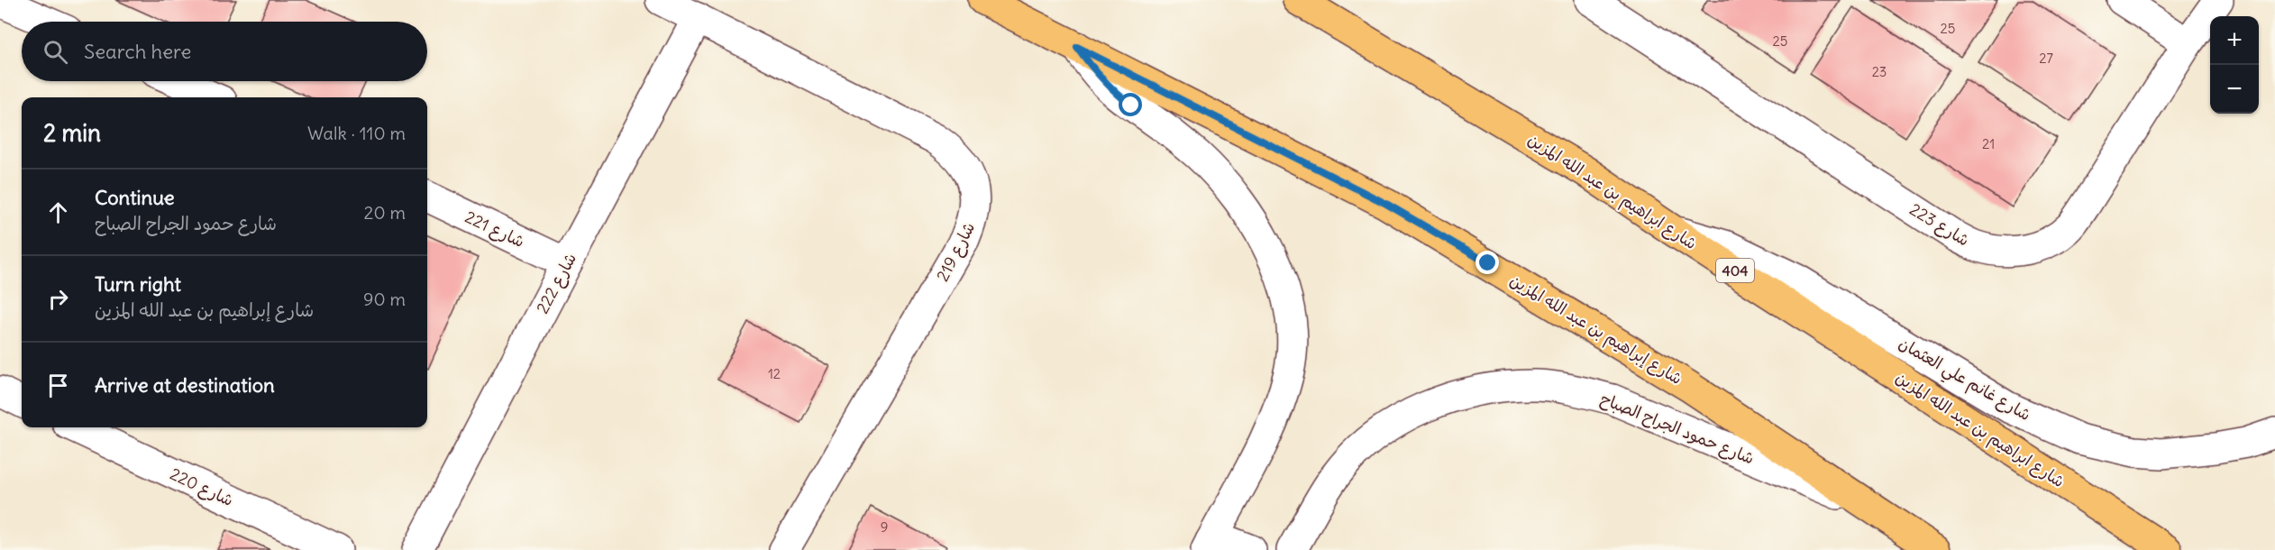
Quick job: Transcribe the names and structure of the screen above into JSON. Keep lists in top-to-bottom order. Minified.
{"streets":{"main road":["شارع ابراهيم بن عبد الله المزين","404","شارع إبراهيم بن عبد الله المزين"],"street":["شارع 223","شارع 221","شارع 219","شارع 222","شارع غانم علي العثمان","شارع حمود الجراح الصباح","شارع 220"]},"crossings":[["شارع ابراهيم بن عبد الله المزين","شارع غانم علي العثمان"],["شارع 221","شارع 222"],["شارع 219","شارع 222"],["شارع إبراهيم بن عبد الله المزين","شارع حمود الجراح الصباح"]],"house_numbers":["25","25","27","23","21","12","9"],"page":{"map_buttons":["+","−"],"search":"Search here","heading":["2 min","Walk · 110 m"],"list":[["Continue","شارع حمود الجراح الصباح","20 m"],["Turn right","شارع إبراهيم بن عبد الله المزين","90 m"],"Arrive at destination"]}}
